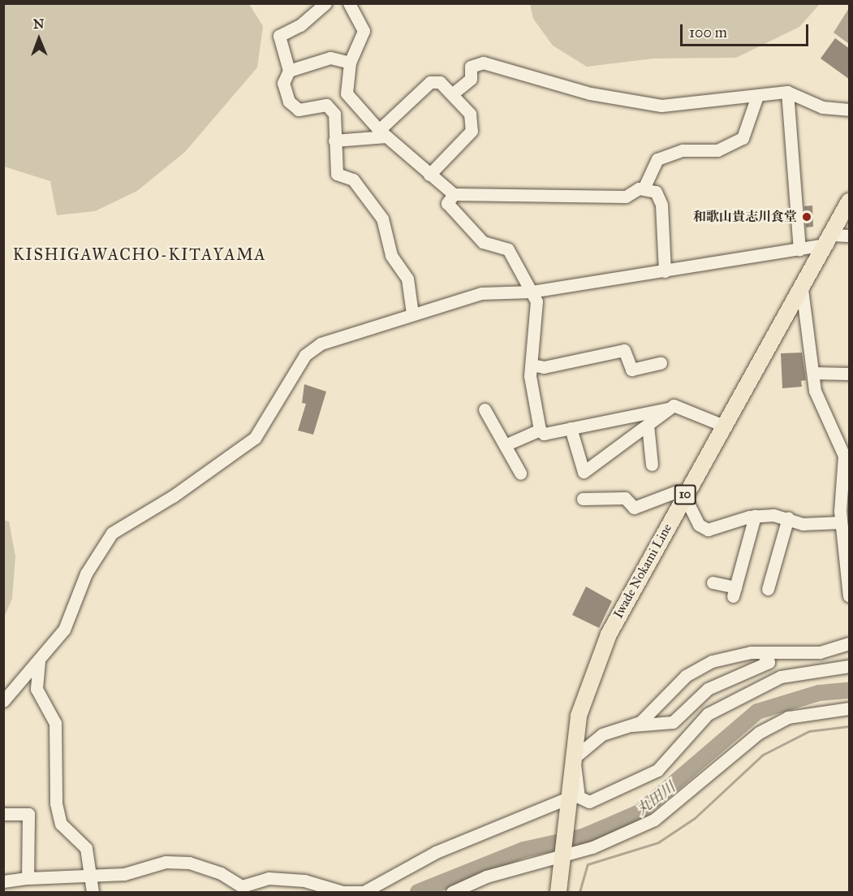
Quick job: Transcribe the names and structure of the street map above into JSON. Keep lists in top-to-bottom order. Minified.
{"streets":{"main road":["10","Iwade Nokami Line"]},"districts":["KISHIGAWACHO-KITAYAMA"],"water":["丸田川"],"places":["和歌山貴志川食堂"],"scale_bar":"100 m","north":"top"}
